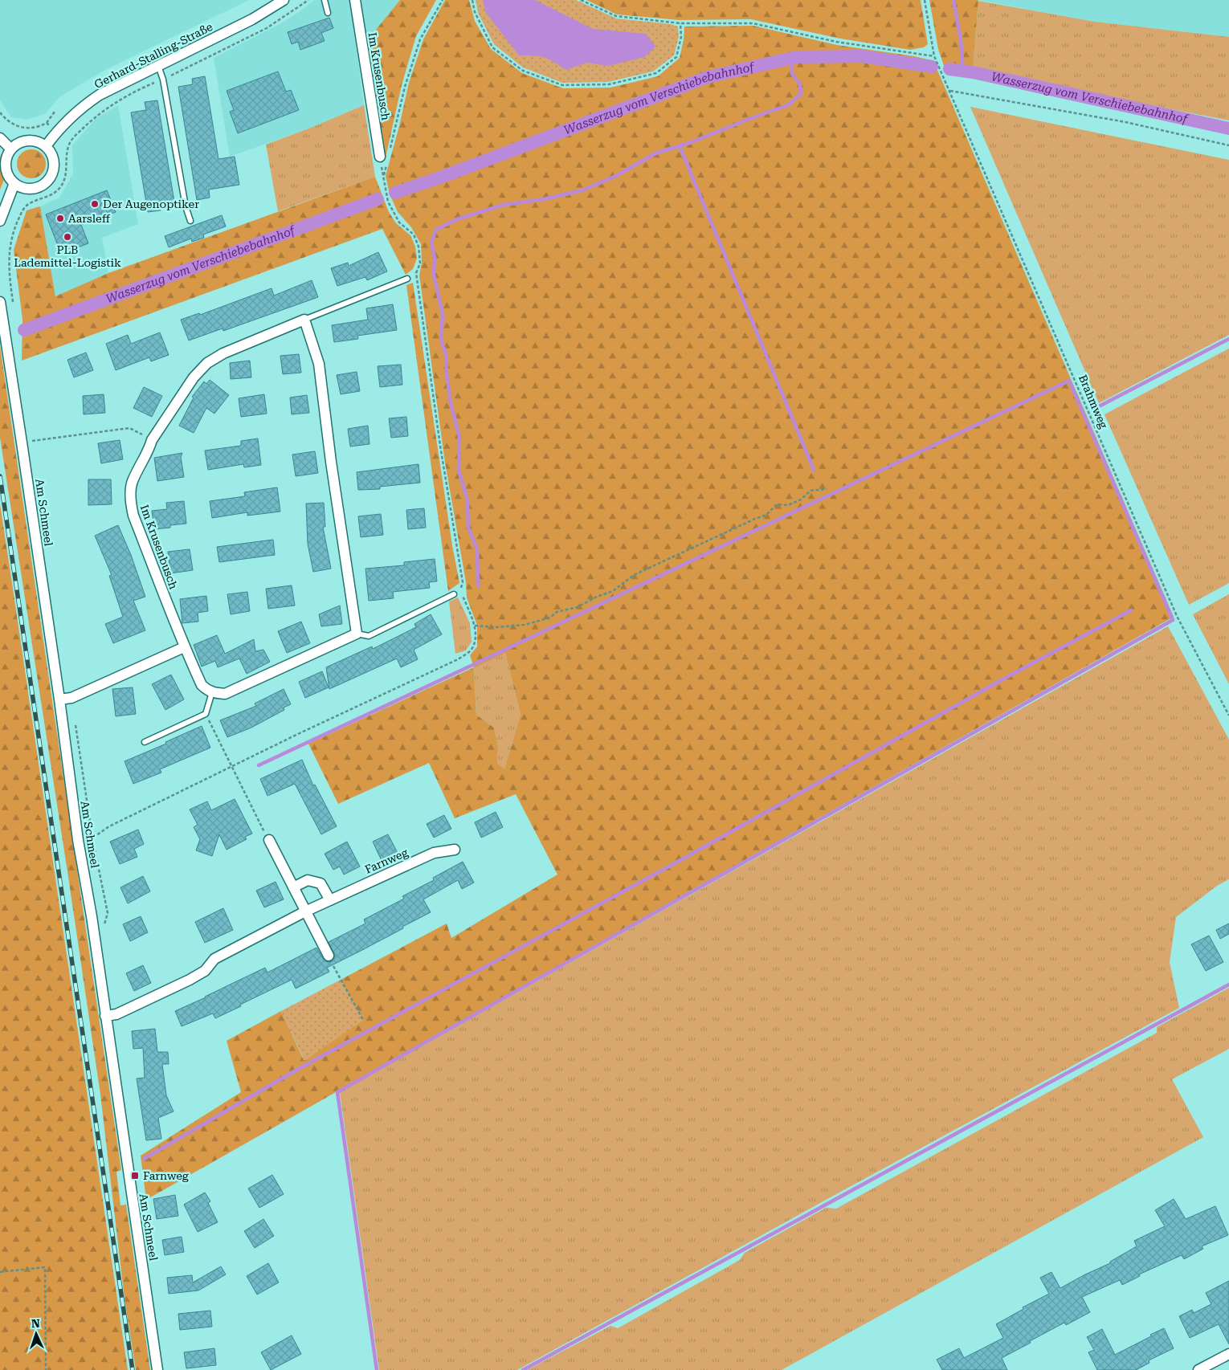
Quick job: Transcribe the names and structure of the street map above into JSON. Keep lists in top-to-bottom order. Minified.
{"streets":{"street":["Gerhard-Stalling-Straße","Im Krusenbusch","Am Schmeel","Farnweg"],"path":["Brahmweg"]},"crossings":[["Am Schmeel","Farnweg"]],"water":["Wasserzug vom Verschiebebahnhof"],"places":{"other":["Der Augenoptiker","Aarsleff","PLB Lademittel-Logistik"],"transit":["Farnweg"]},"north":"top"}
